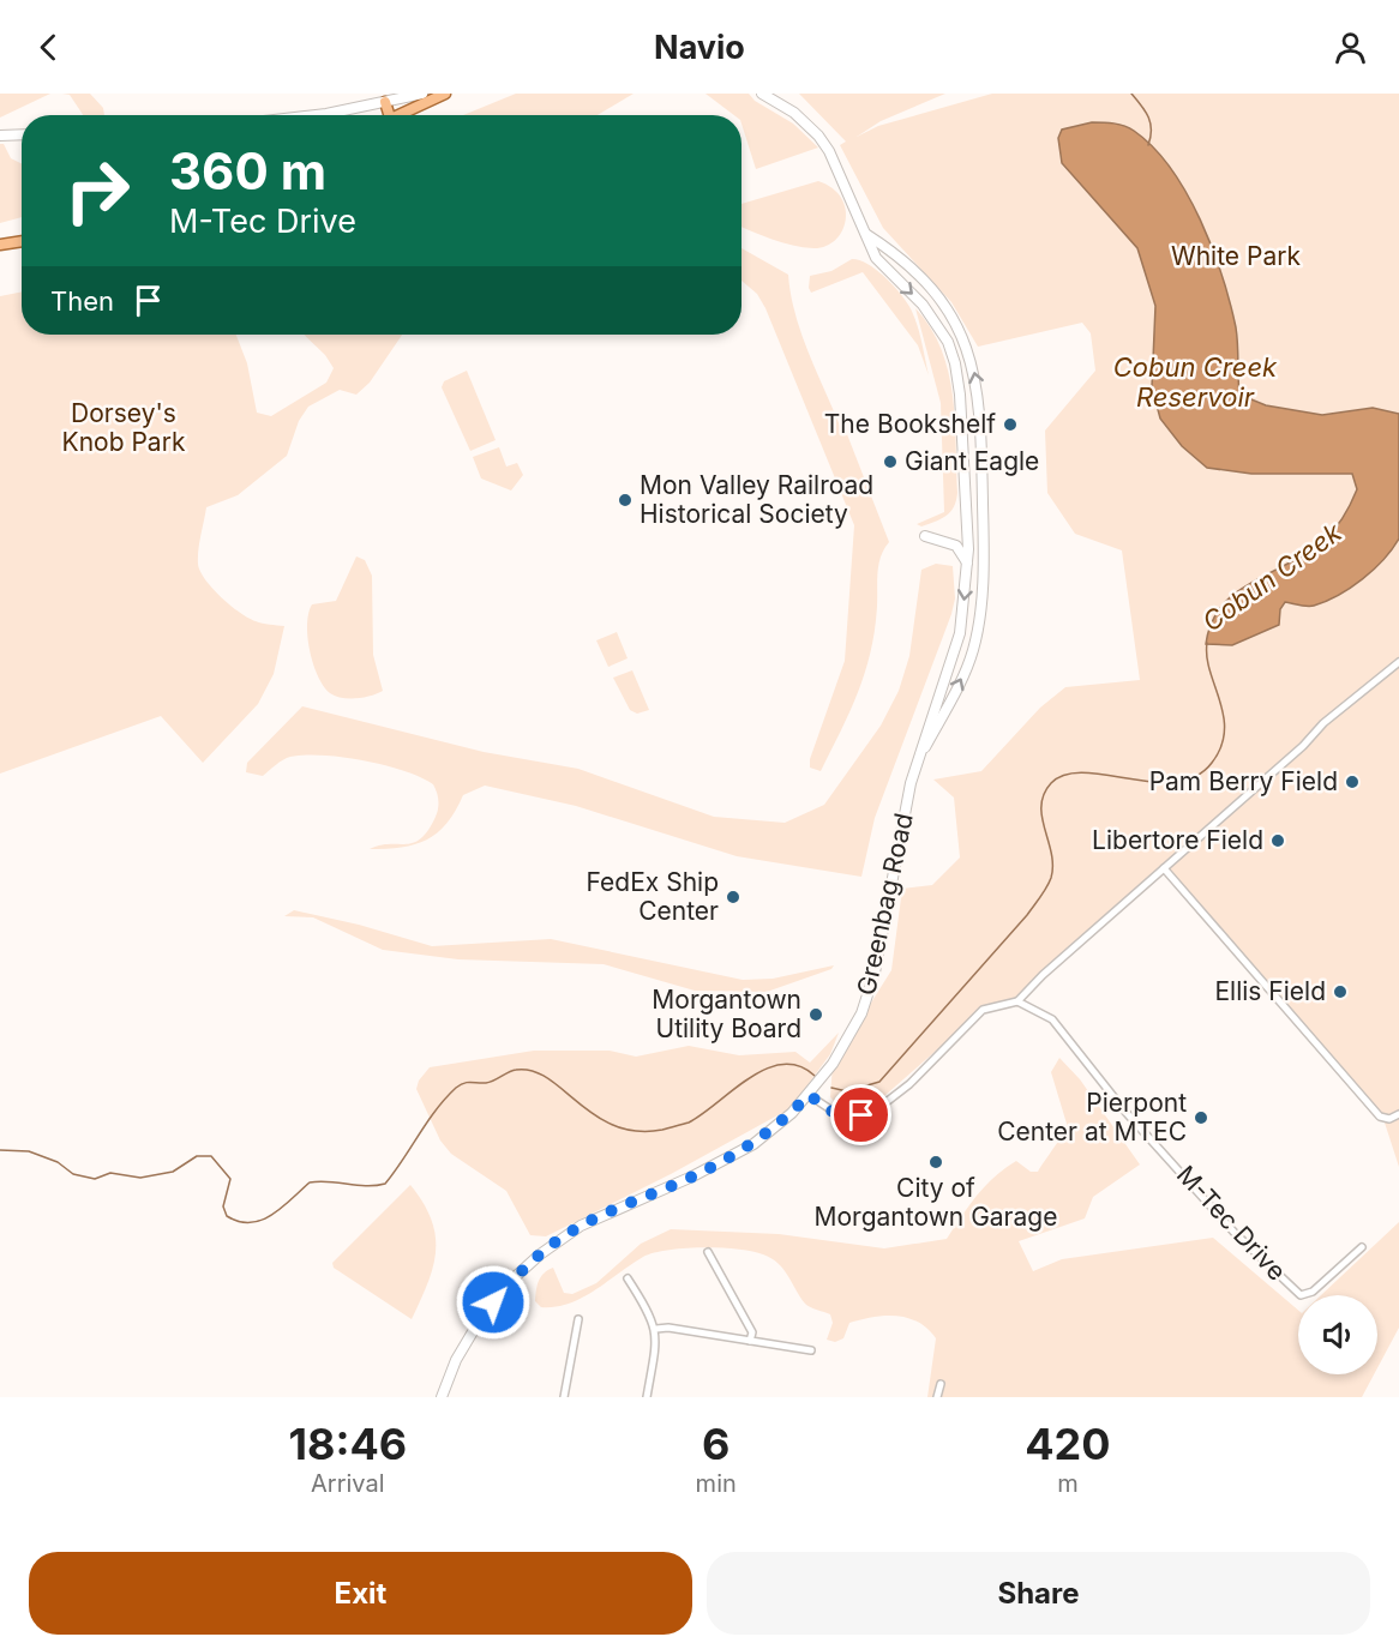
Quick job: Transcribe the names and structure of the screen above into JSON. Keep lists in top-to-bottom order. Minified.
{"streets":{"main road":["Greenbag Road"],"street":["M-Tec Drive"]},"water":["Cobun Creek Reservoir","Cobun Creek"],"parks":["White Park","Dorsey's Knob Park"],"places":["The Bookshelf","Giant Eagle","Mon Valley Railroad Historical Society","Pam Berry Field","Libertore Field","FedEx Ship Center","Ellis Field","Morgantown Utility Board","Pierpont Center at MTEC","City of Morgantown Garage"],"page":{"header":"Navio","turn":["360 m","M-Tec Drive"],"then":"Then","eta":["18:46","Arrival","6","min","420","m"],"buttons":["Exit","Share"]}}
